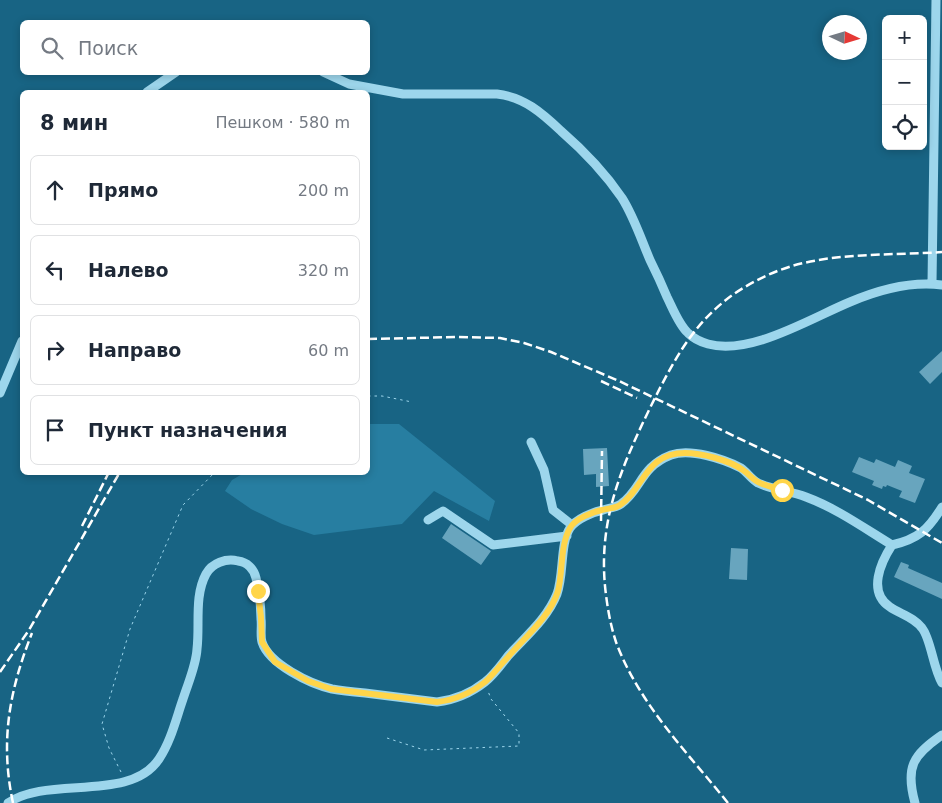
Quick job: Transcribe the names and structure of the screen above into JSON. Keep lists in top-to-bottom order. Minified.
{"north":"right","page":{"map_buttons":["+","−"],"search":"Поиск","heading":["8 мин","Пешком · 580 m"],"list":[["Прямо","200 m"],["Налево","320 m"],["Направо","60 m"],"Пункт назначения"]}}
